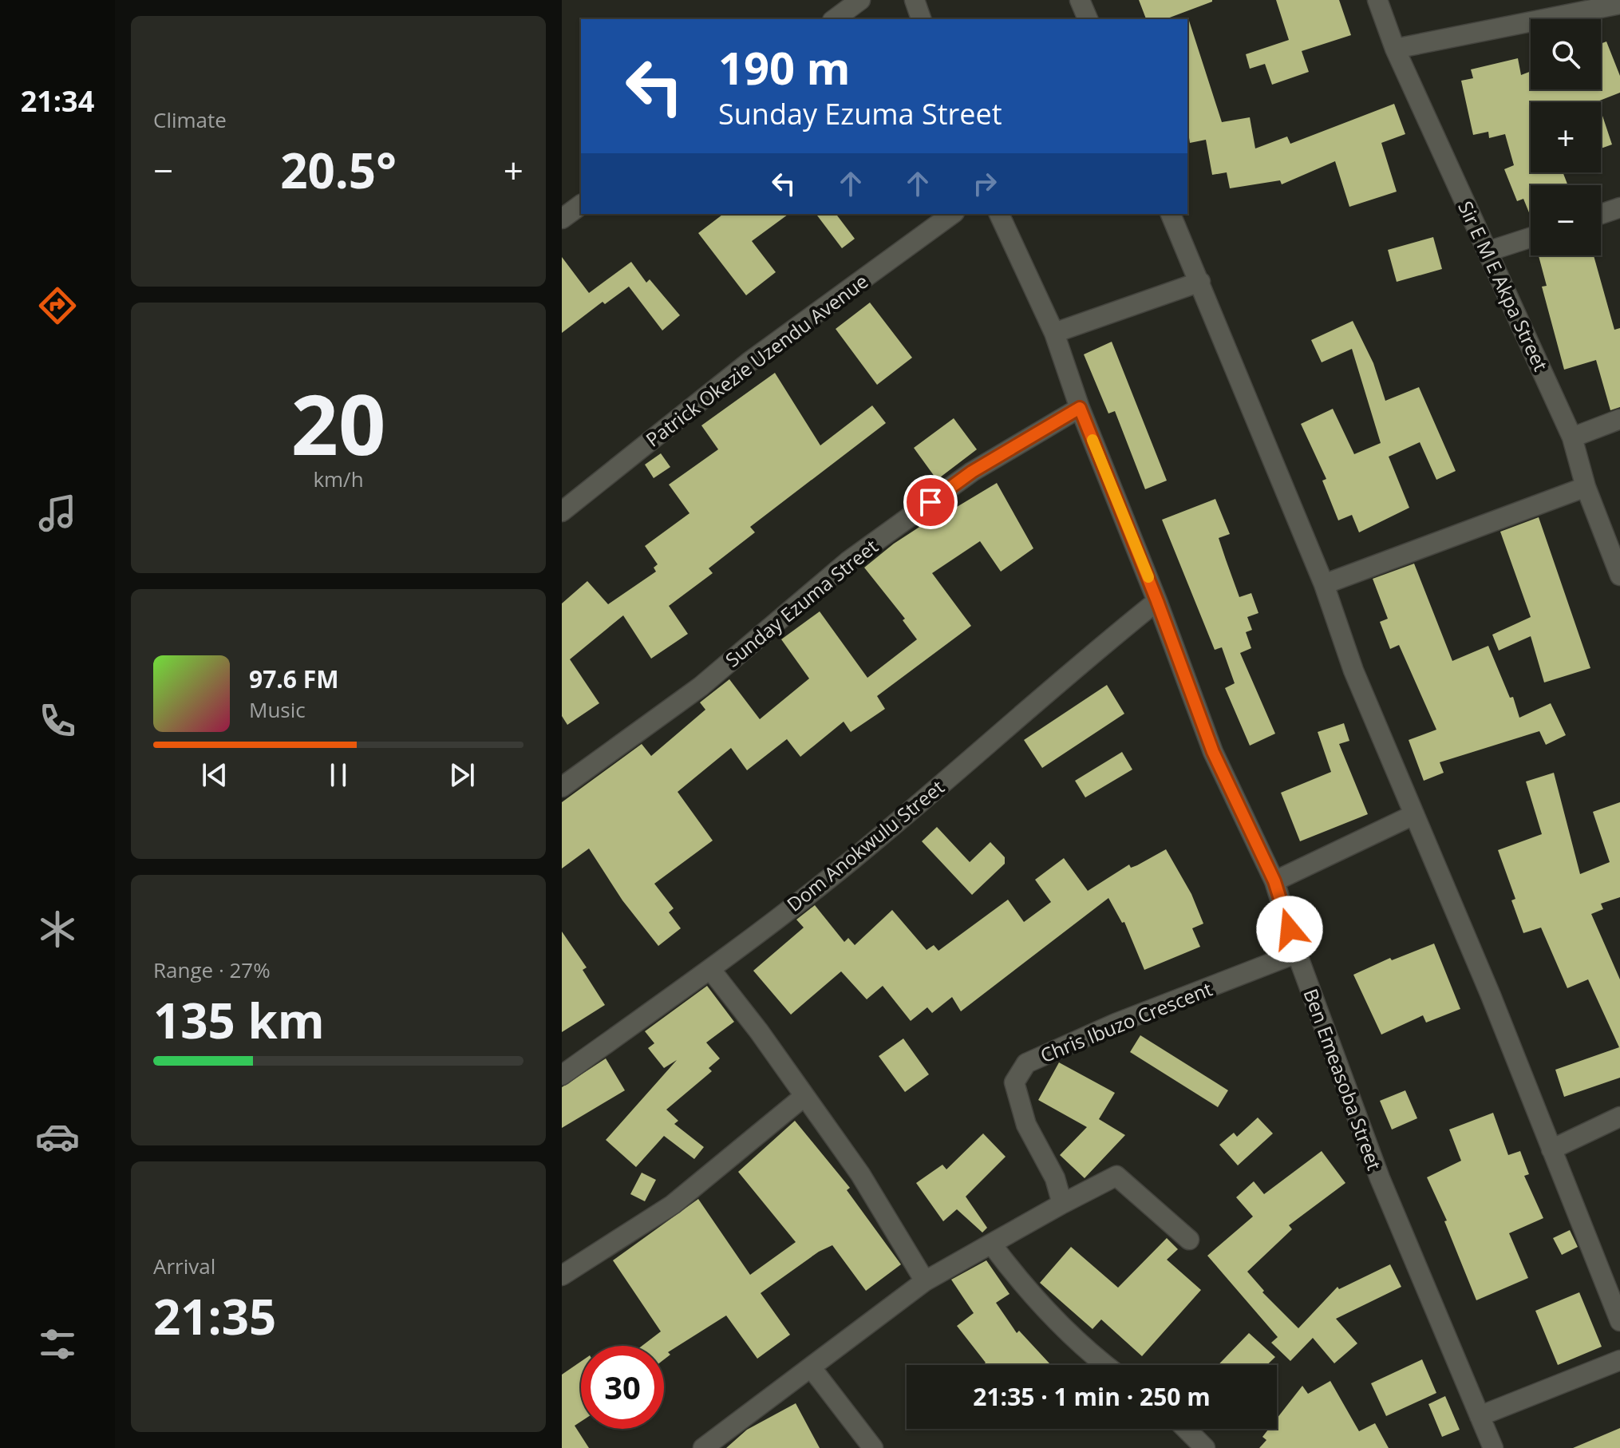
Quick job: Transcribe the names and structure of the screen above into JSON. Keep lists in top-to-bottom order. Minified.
{"streets":{"street":["Sir E M E Akpa Street","Patrick Okezie Uzendu Avenue","Sunday Ezuma Street","Dom Anokwulu Street","Chris Ibuzo Crescent","Ben Emeasoba Street"]},"crossings":[["Sunday Ezuma Street","Ben Emeasoba Street"],["Dom Anokwulu Street","Ben Emeasoba Street"],["Chris Ibuzo Crescent","Ben Emeasoba Street"]],"page":{"tabs":"21:34","tile":["Climate",["20","km/h"],["Range · 27%","135 km"],["Arrival","21:35"]],"map_buttons":["+","−"],"turn":["190 m","Sunday Ezuma Street"],"heat":["−","20.5°","+"],"song":["97.6 FM","Music"],"limit":"30","trip":"21:35 · 1 min · 250 m"}}
